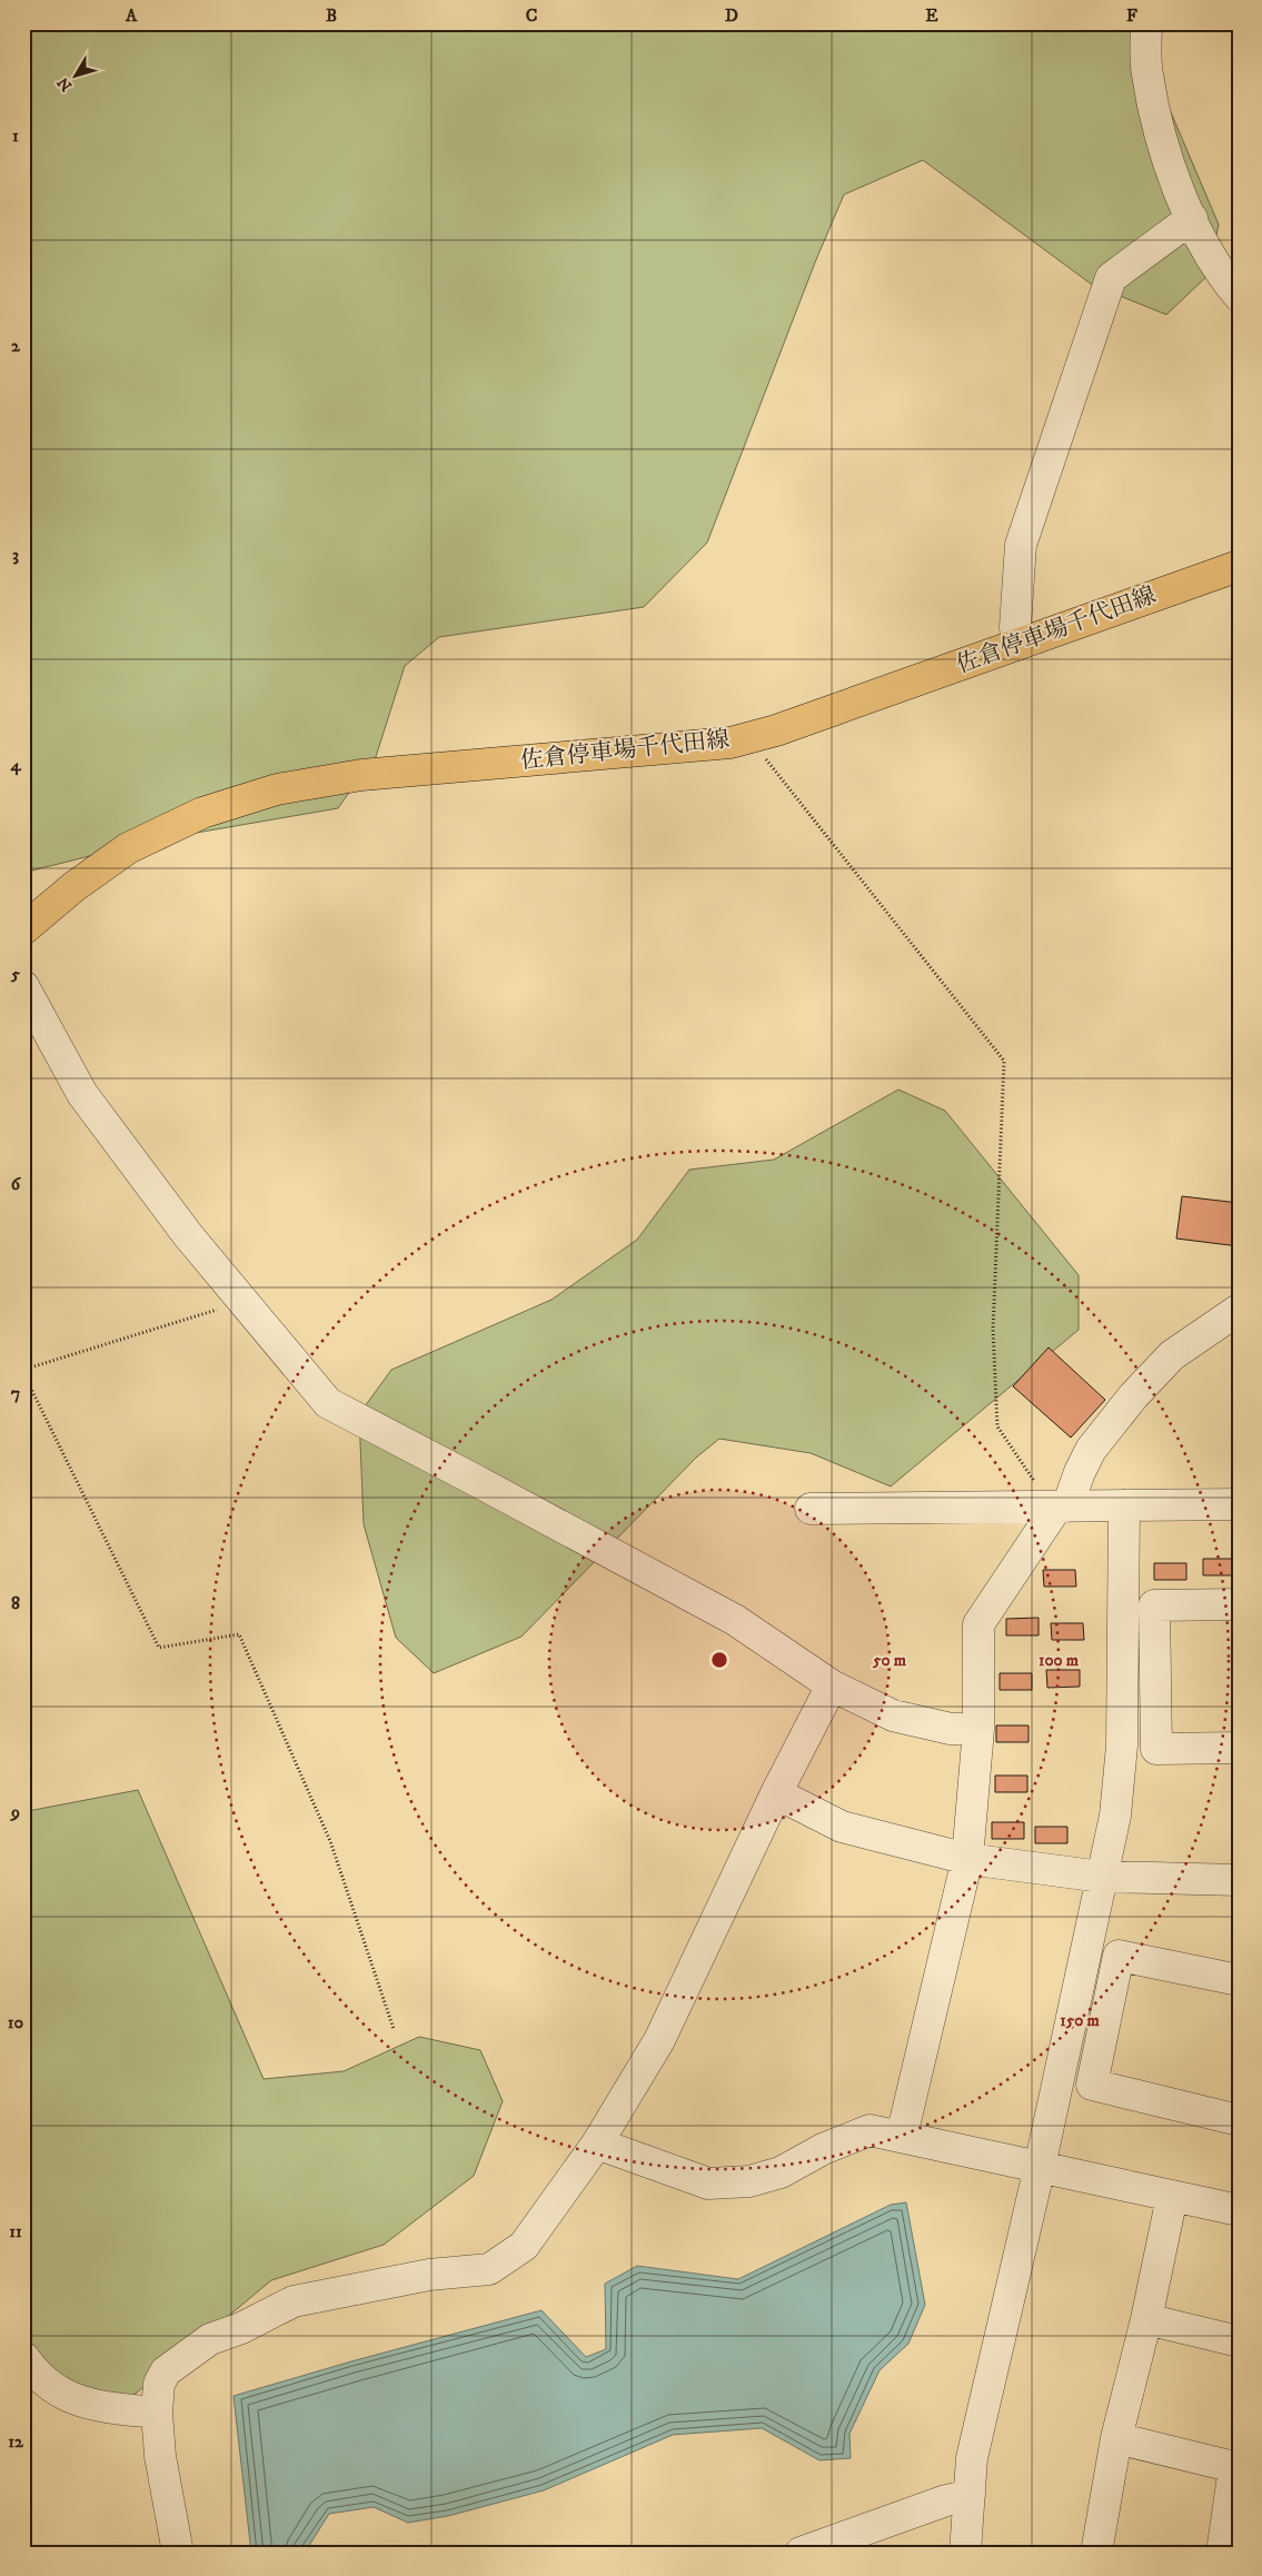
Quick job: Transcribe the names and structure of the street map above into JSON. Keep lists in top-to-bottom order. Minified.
{"streets":{"main road":["佐倉停車場千代田線"]},"north":"bottom left","grid":{"columns":["A","B","C","D","E","F"],"rows":["1","2","3","4","5","6","7","8","9","10","11","12"]},"rings":["50 m","100 m","150 m"]}
